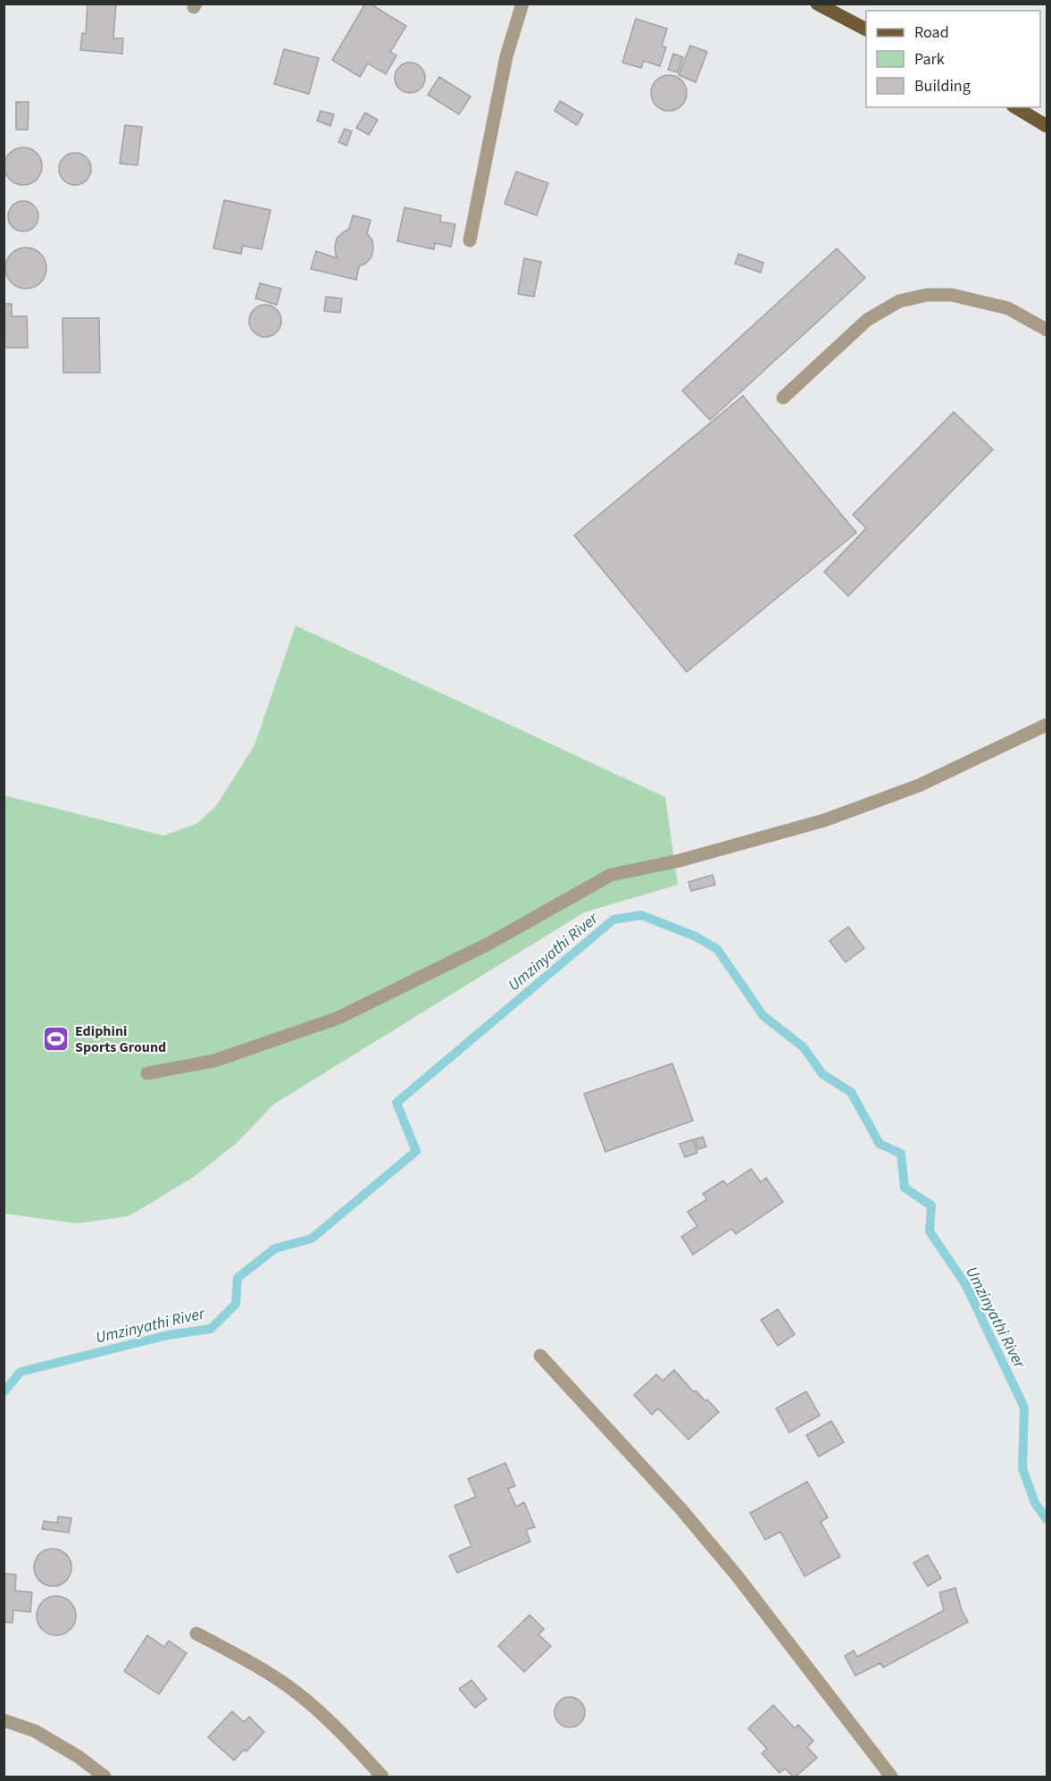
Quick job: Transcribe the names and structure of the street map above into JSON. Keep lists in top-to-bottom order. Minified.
{"water":["Umzinyathi River"],"places":{"sports":["Ediphini Sports Ground"]},"legend":["Road","Park","Building"]}
